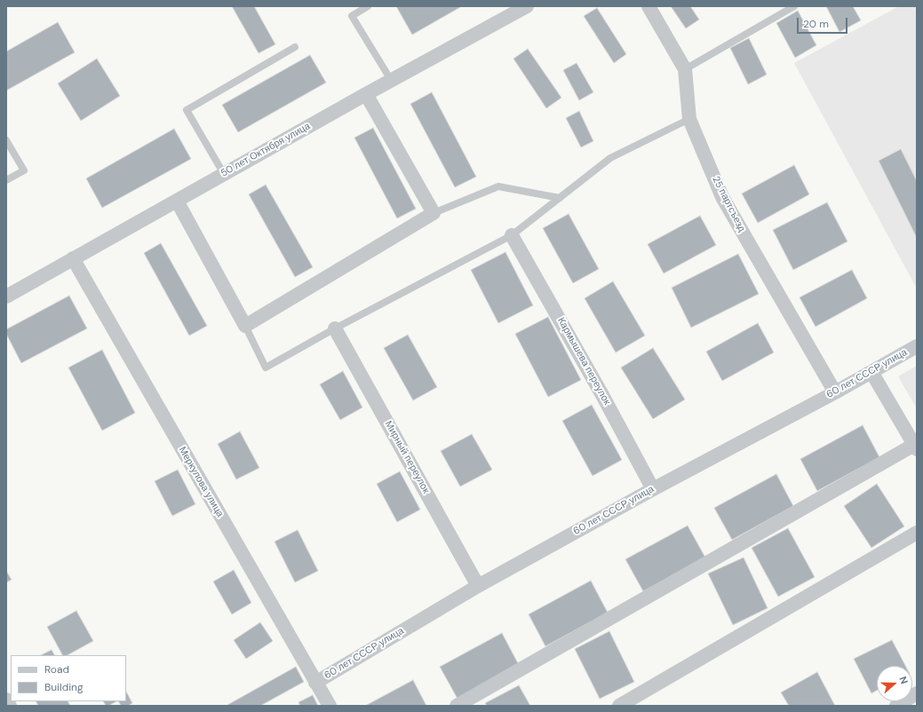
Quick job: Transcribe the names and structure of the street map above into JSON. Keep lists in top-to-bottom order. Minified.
{"streets":{"street":["50 лет Октября улица","25 партсъезд","Кармышева переулок","60 лет СССР улица","Мирный переулок","Меркулова улица"]},"crossings":[["50 лет Октября улица","Меркулова улица"],["25 партсъезд","60 лет СССР улица"],["Кармышева переулок","60 лет СССР улица"],["60 лет СССР улица","Мирный переулок"],["60 лет СССР улица","Меркулова улица"]],"legend":["Road","Building"],"scale_bar":"20 m","north":"right"}
